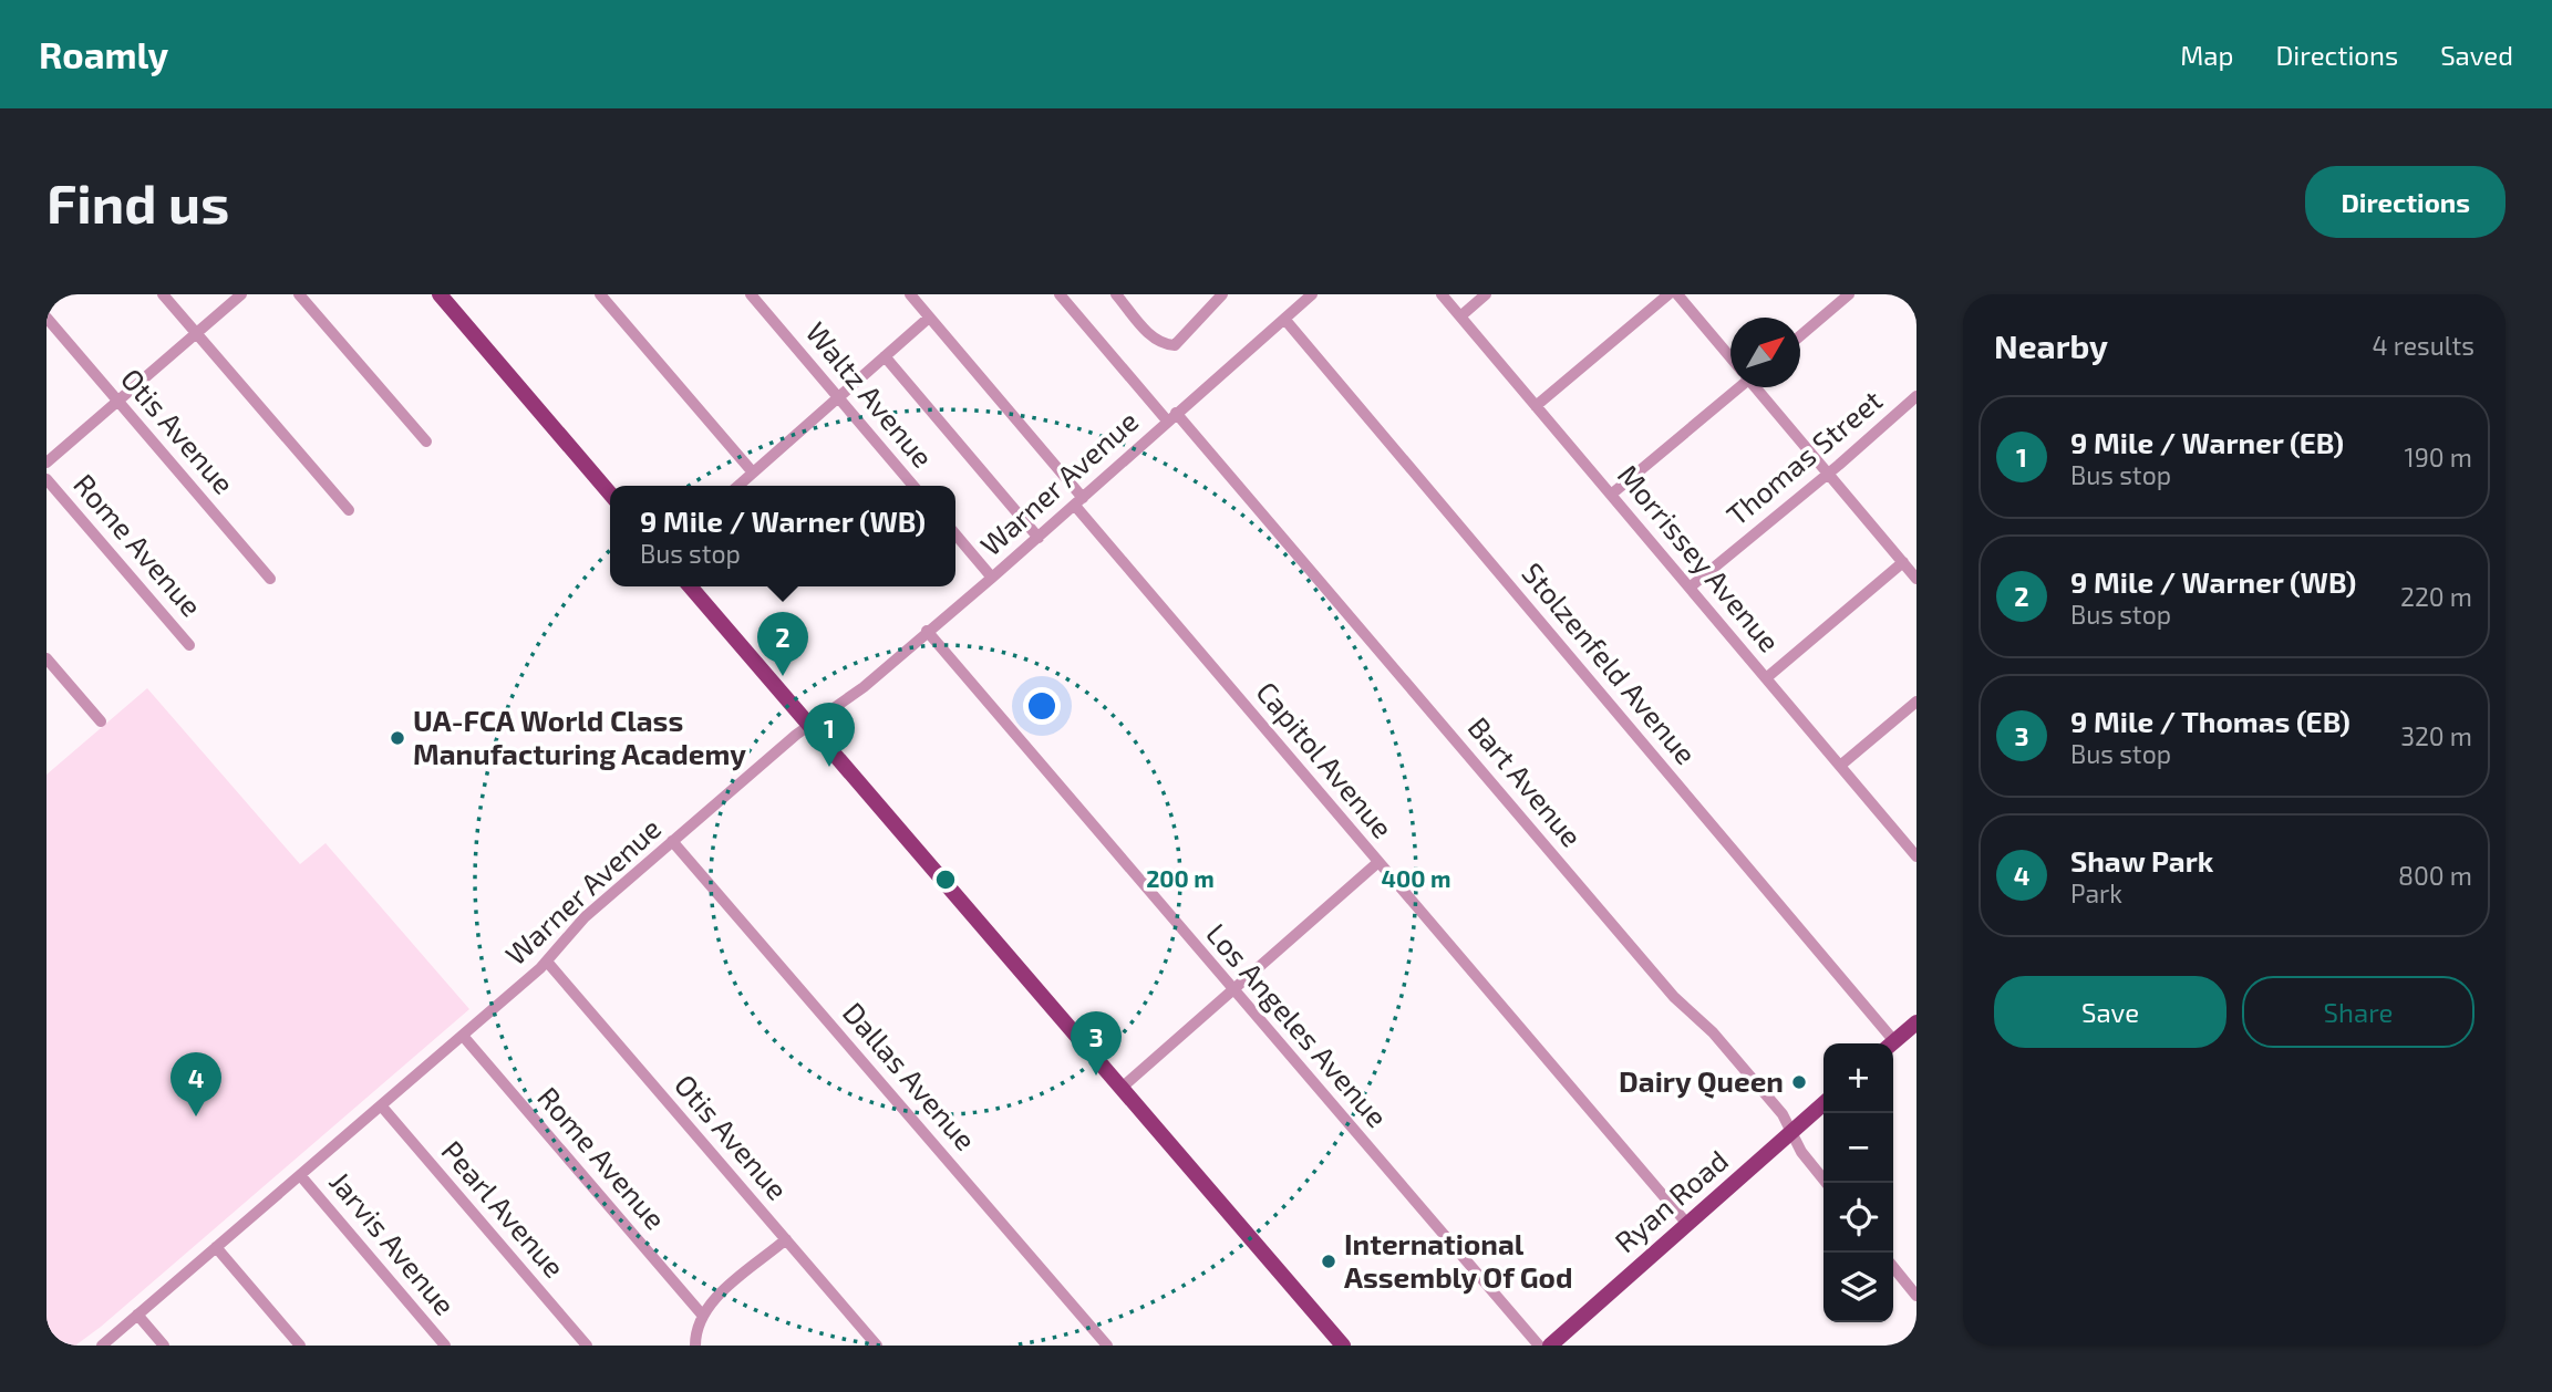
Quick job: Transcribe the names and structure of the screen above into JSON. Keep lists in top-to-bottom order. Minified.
{"streets":{"main road":["Ryan Road"],"street":["Waltz Avenue","Otis Avenue","Thomas Street","Warner Avenue","Rome Avenue","Morrissey Avenue","Stolzenfeld Avenue","Capitol Avenue","Bart Avenue","Los Angeles Avenue","Dallas Avenue","Pearl Avenue","Jarvis Avenue"]},"crossings":[["Otis Avenue","Warner Avenue"],["Thomas Street","Morrissey Avenue"],["Warner Avenue","Rome Avenue"],["Warner Avenue","Stolzenfeld Avenue"],["Warner Avenue","Capitol Avenue"],["Warner Avenue","Bart Avenue"],["Warner Avenue","Los Angeles Avenue"],["Warner Avenue","Dallas Avenue"],["Warner Avenue","Pearl Avenue"],["Warner Avenue","Jarvis Avenue"],["Capitol Avenue","Ryan Road"],["Bart Avenue","Ryan Road"]],"places":["UA-FCA World Class Manufacturing Academy","Dairy Queen","International Assembly Of God"],"north":"top right","page":{"header":"Roamly","nav":["Map","Directions","Saved"],"buttons":["Directions",["Save","Share"]],"title":"Find us","heading":["Nearby","4 results"],"list":[{"mark":"1","name":"9 Mile / Warner (EB)","note":"Bus stop","value":"190 m"},{"mark":"2","name":"9 Mile / Warner (WB)","note":"Bus stop","value":"220 m"},{"mark":"3","name":"9 Mile / Thomas (EB)","note":"Bus stop","value":"320 m"},{"mark":"4","name":"Shaw Park","note":"Park","value":"800 m"}],"popup":["9 Mile / Warner (WB)","Bus stop"],"pins":["2","1","3","4"],"map_buttons":["+","−"]},"rings":["200 m","400 m"]}
